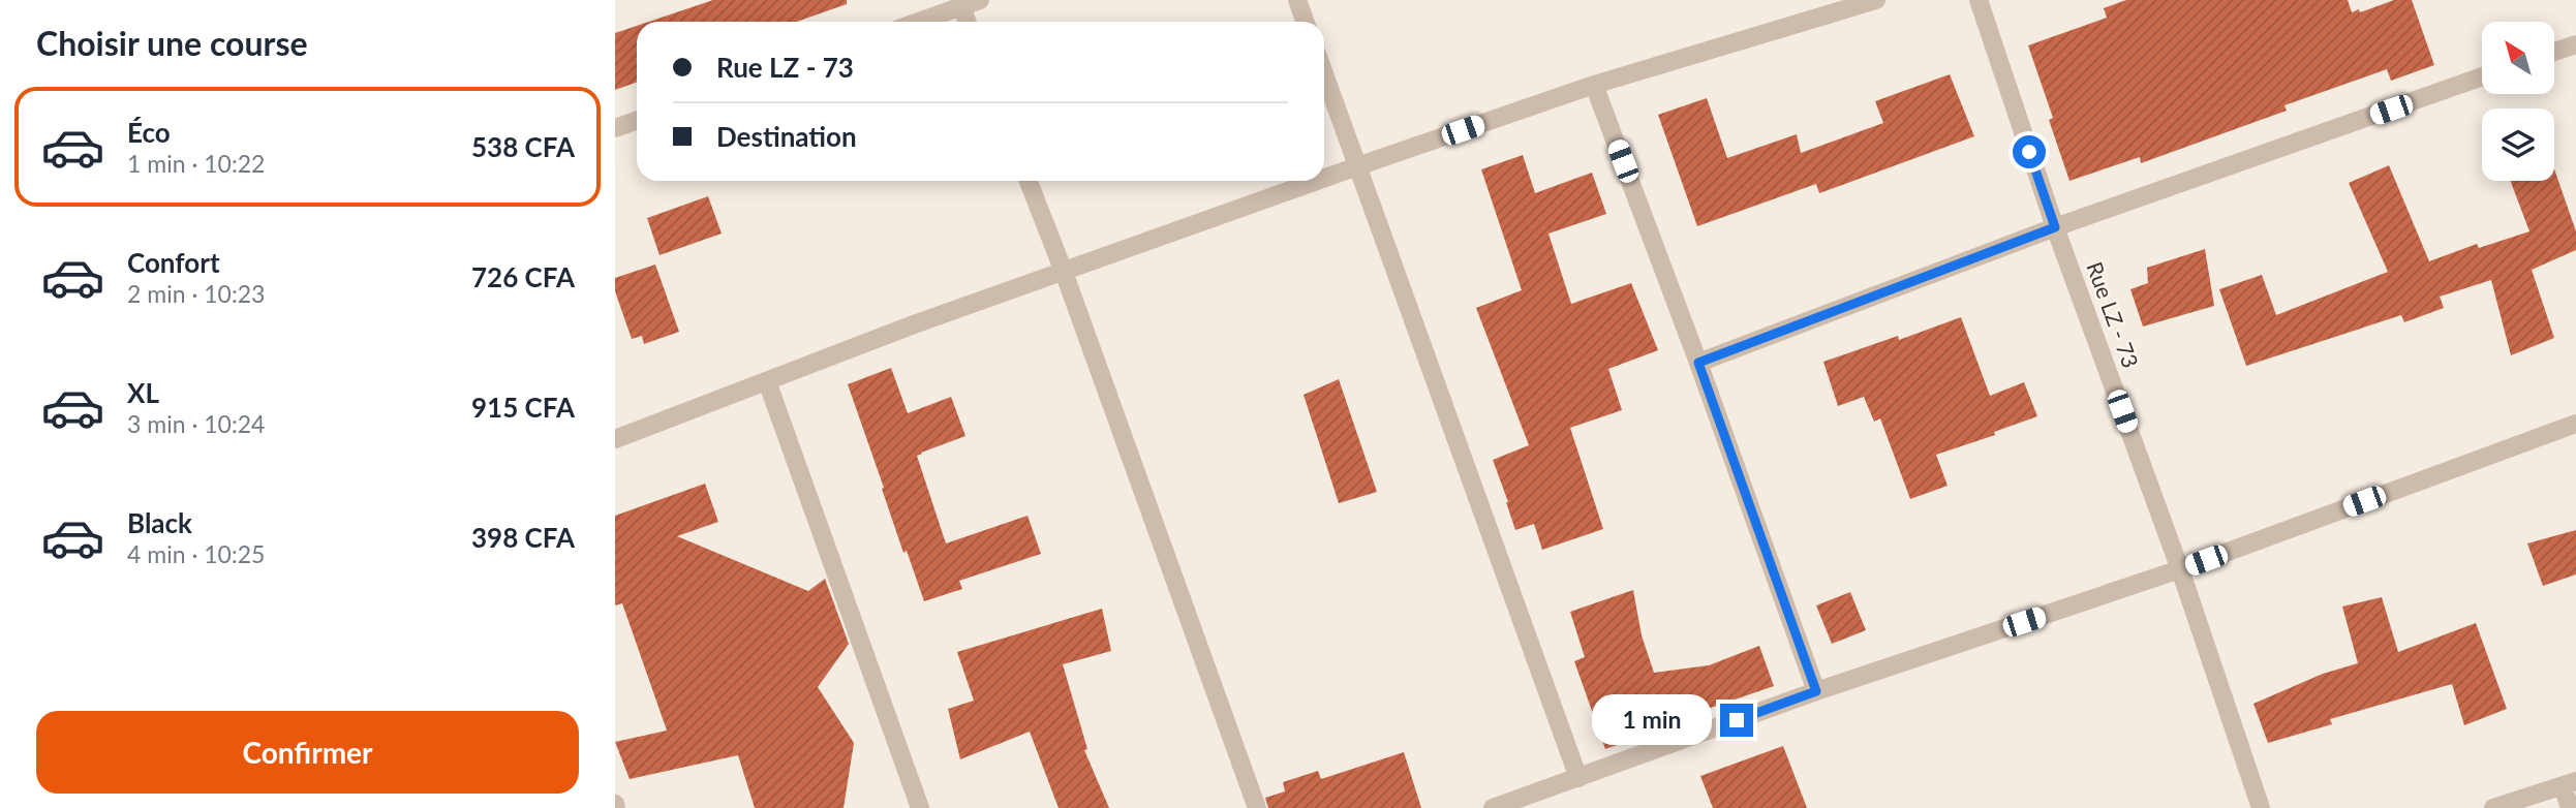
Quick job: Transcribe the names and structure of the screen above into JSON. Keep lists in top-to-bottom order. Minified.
{"streets":{"street":["Rue LZ - 73"]},"north":"top left","page":{"heading":"Choisir une course","banner":["Rue LZ - 73","Destination"],"list":[{"name":"Éco","note":"1 min · 10:22","value":"538 CFA"},{"name":"Confort","note":"2 min · 10:23","value":"726 CFA"},{"name":"XL","note":"3 min · 10:24","value":"915 CFA"},{"name":"Black","note":"4 min · 10:25","value":"398 CFA"}],"bubble":"1 min","buttons":"Confirmer"}}
